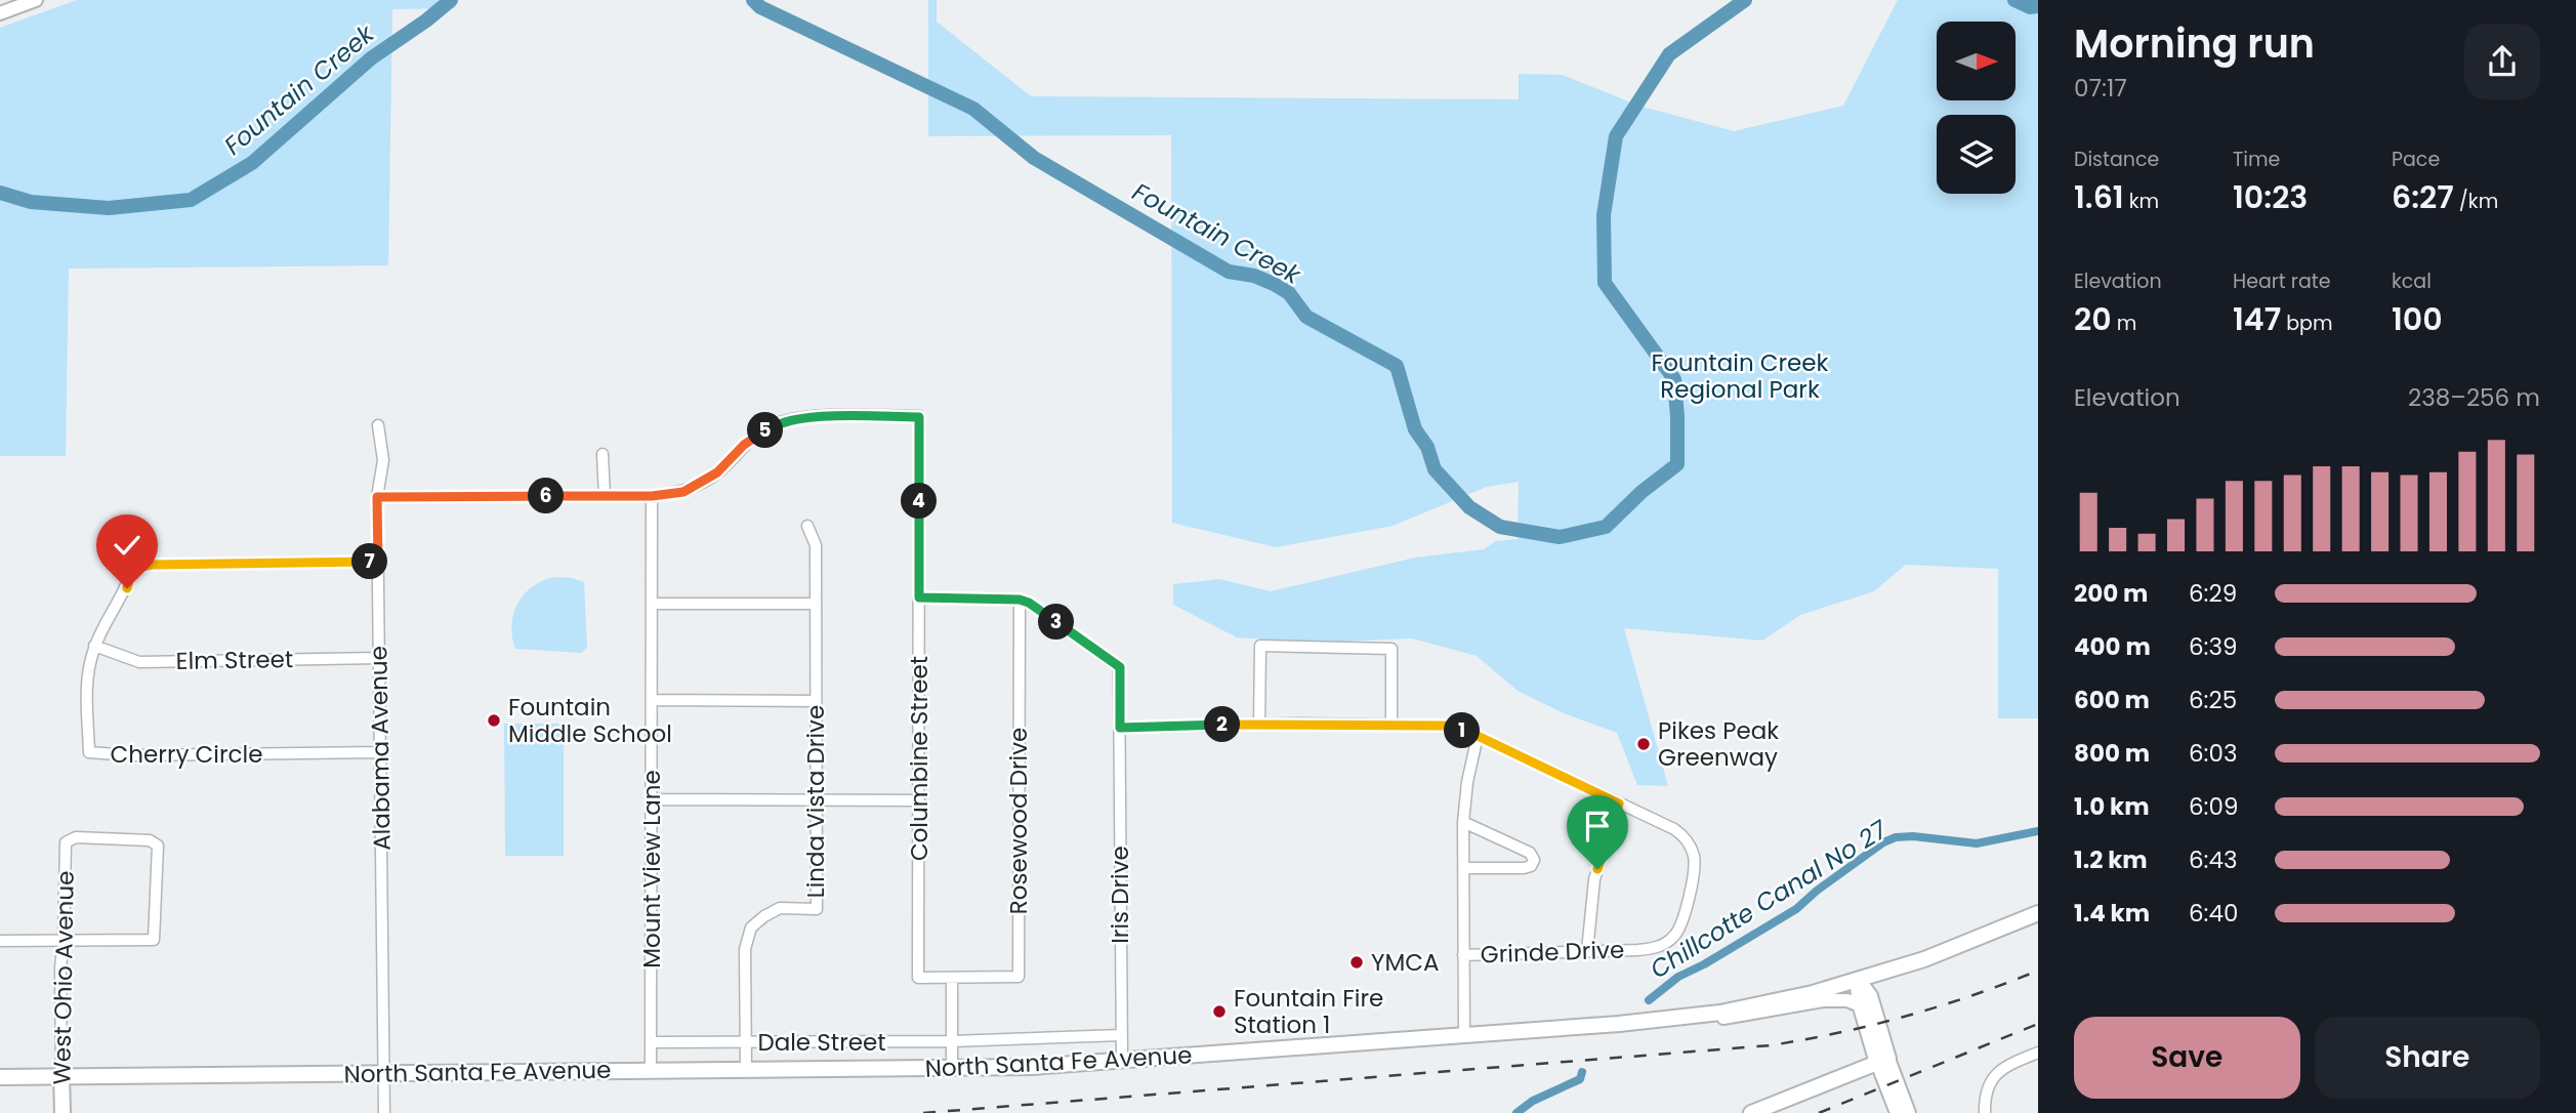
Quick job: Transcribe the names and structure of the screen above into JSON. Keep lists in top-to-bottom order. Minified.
{"streets":{"main road":["West Ohio Avenue","North Santa Fe Avenue"],"street":["Elm Street","Alabama Avenue","Cherry Circle","Columbine Street","Linda Vista Drive","Rosewood Drive","Mount View Lane","Iris Drive","Grinde Drive","Dale Street"]},"crossings":[["Elm Street","Alabama Avenue"],["Elm Street","Cherry Circle"],["Alabama Avenue","Cherry Circle"],["Alabama Avenue","North Santa Fe Avenue"],["Columbine Street","Rosewood Drive"],["Columbine Street","Mount View Lane"],["Linda Vista Drive","Dale Street"],["Linda Vista Drive","North Santa Fe Avenue"],["Rosewood Drive","Iris Drive"],["Mount View Lane","Dale Street"],["Mount View Lane","North Santa Fe Avenue"],["Iris Drive","Grinde Drive"],["Iris Drive","Dale Street"],["Iris Drive","North Santa Fe Avenue"],["West Ohio Avenue","North Santa Fe Avenue"]],"water":["Fountain Creek","Chillcotte Canal No 27"],"parks":["Fountain Creek Regional Park"],"places":["Fountain Middle School","Pikes Peak Greenway","YMCA","Fountain Fire Station 1"],"north":"right","page":{"heading":["Morning run","07:17"],"stats":[["Distance","1.61 km"],["Time","10:23"],["Pace","6:27 /km"],["Elevation","20 m"],["Heart rate","147 bpm"],["kcal","100"]],"chart":["Elevation","238–256 m"],"pins":["5","6","4","7","3","2","1"],"list":[{"name":"200 m","note":"6:29"},{"name":"400 m","note":"6:39"},{"name":"600 m","note":"6:25"},{"name":"800 m","note":"6:03"},{"name":"1.0 km","note":"6:09"},{"name":"1.2 km","note":"6:43"},{"name":"1.4 km","note":"6:40"}],"buttons":["Save","Share"]}}
